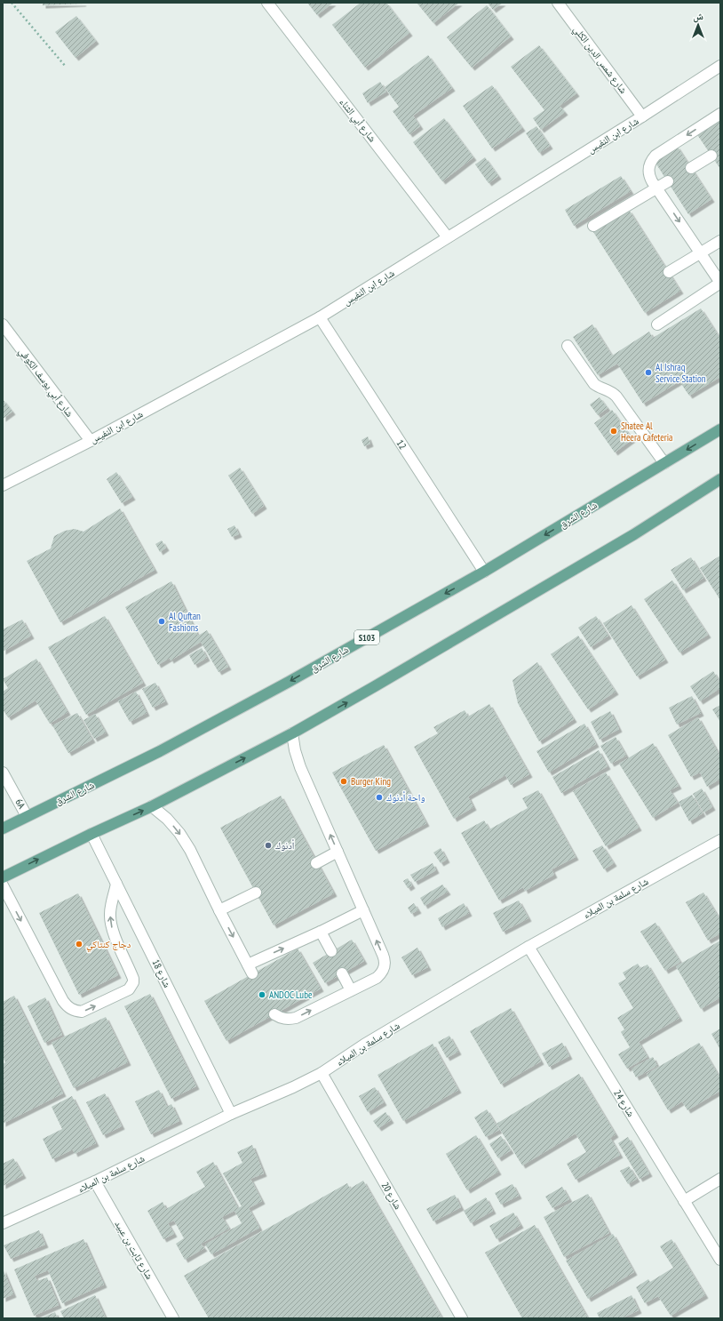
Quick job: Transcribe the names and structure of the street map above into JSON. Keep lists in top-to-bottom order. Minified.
{"streets":{"main road":["شارع الشرق","S103"],"street":["شارع شمس الدين الكلي","شارع أبي الثناء","شارع ابن النفيس","شارع أبي يوسف الكوفي","12","6A","شارع سلمة بن الميلاء","شارع 18","شارع 24","شارع 20","شارع ثابت بن عبيد"]},"crossings":[["شارع شمس الدين الكلي","شارع ابن النفيس"],["شارع أبي الثناء","شارع ابن النفيس"],["شارع ابن النفيس","شارع أبي يوسف الكوفي"],["شارع ابن النفيس","12"],["12","شارع الشرق"],["شارع الشرق","6A"],["شارع سلمة بن الميلاء","شارع 18"],["شارع سلمة بن الميلاء","شارع 24"],["شارع سلمة بن الميلاء","شارع 20"],["شارع سلمة بن الميلاء","شارع ثابت بن عبيد"]],"places":["Al Ishraq Service Station","Shatee Al Heera Cafeteria","Al Quftan Fashions","Burger King","واحة أدنوك","أدنوك","دجاج كنتاكي","ANDOC Lube"],"north":"top"}
